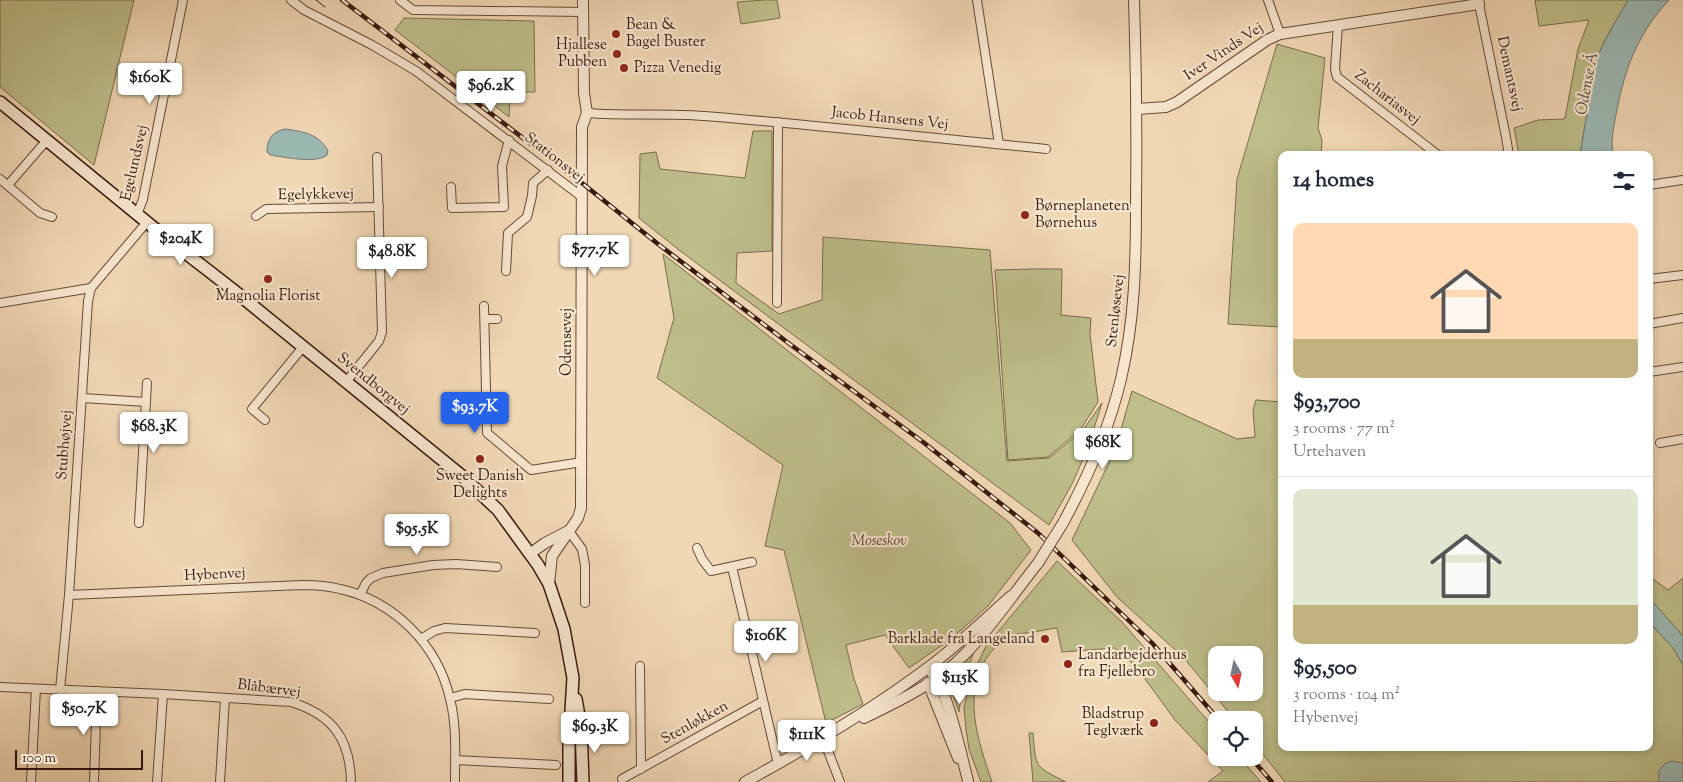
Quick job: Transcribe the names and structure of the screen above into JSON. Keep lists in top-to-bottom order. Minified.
{"streets":{"main road":["Svendborgvej"],"street":["Iver Vinds Vej","Demantsvej","Zachariasvej","Jacob Hansens Vej","Stationsvej","Egelundsvej","Egelykkevej","Stenløsevej","Odensevej","Stubhøjvej","Hybenvej","Blåbærvej","Stenløkken"]},"crossings":[["Iver Vinds Vej","Demantsvej"],["Iver Vinds Vej","Zachariasvej"],["Iver Vinds Vej","Stenløsevej"],["Jacob Hansens Vej","Odensevej"],["Stationsvej","Odensevej"],["Egelundsvej","Svendborgvej"],["Odensevej","Svendborgvej"],["Stubhøjvej","Hybenvej"],["Stubhøjvej","Blåbærvej"]],"water":["Odense Å"],"parks":["Moseskov"],"places":["Bean & Bagel Buster","Hjallese Pubben","Pizza Venedig","Børneplaneten Børnehus","Magnolia Florist","Sweet Danish Delights","Barklade fra Langeland","Landarbejderhus fra Fjellebro","Bladstrup Teglværk"],"scale_bar":"100 m","north":"bottom","page":{"price":["$160K","$96.2K","$204K","$77.7K","$48.8K","$93.7K","$68.3K","$68K","$95.5K","$106K","$115K","$50.7K","$69.3K","$111K"],"heading":"14 homes","list":[{"name":"$93,700","note":"3 rooms · 77 m² · Urtehaven"},{"name":"$95,500","note":"3 rooms · 104 m² · Hybenvej"}],"scale":"100 m"}}
